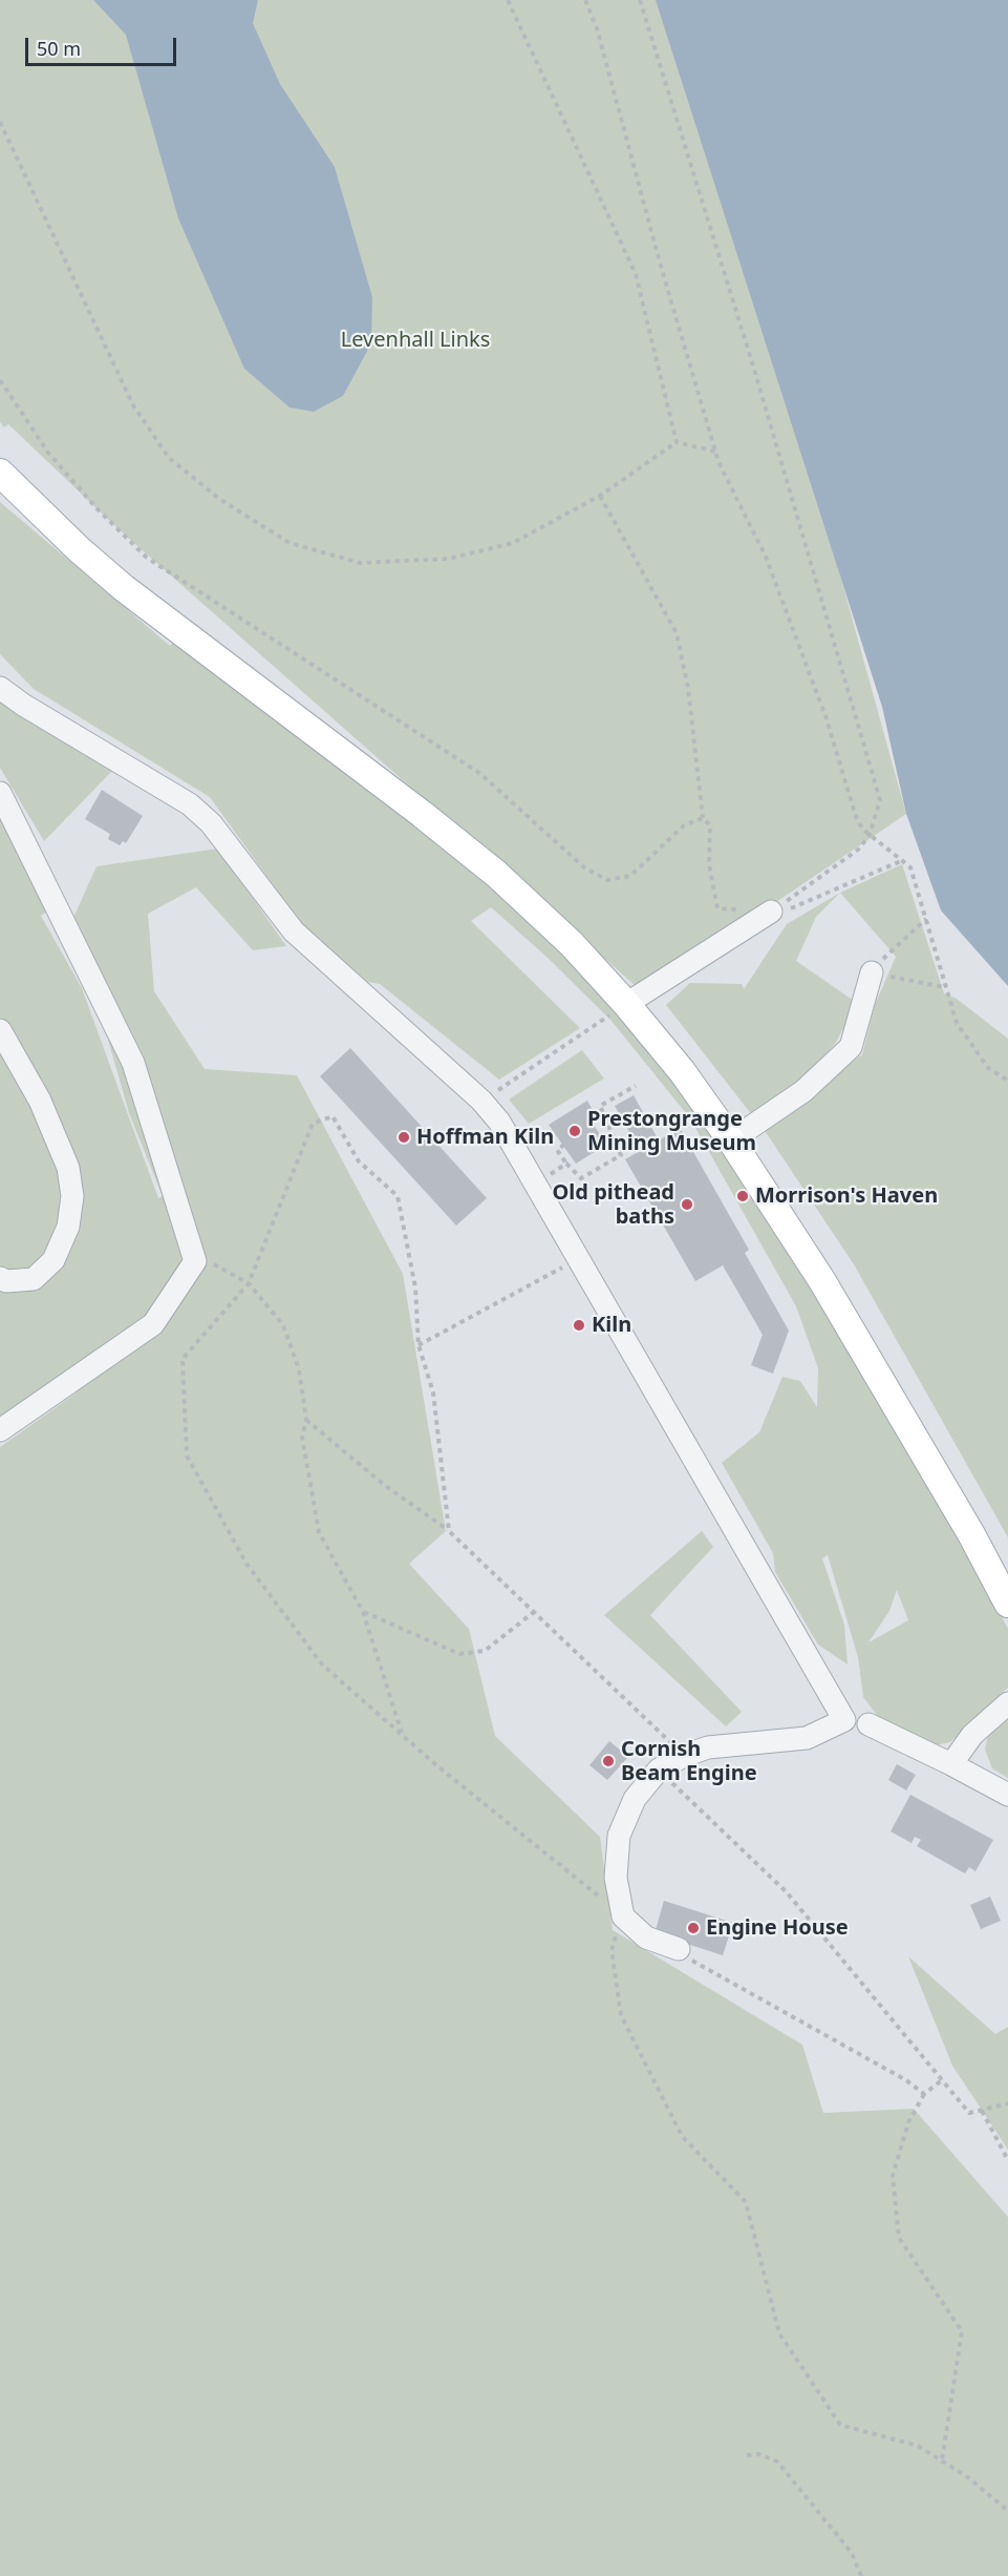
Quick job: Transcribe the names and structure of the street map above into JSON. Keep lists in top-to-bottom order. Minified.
{"parks":["Levenhall Links"],"places":["Prestongrange Mining Museum","Hoffman Kiln","Morrison's Haven","Old pithead baths","Kiln","Cornish Beam Engine","Engine House"],"scale_bar":"50 m"}
